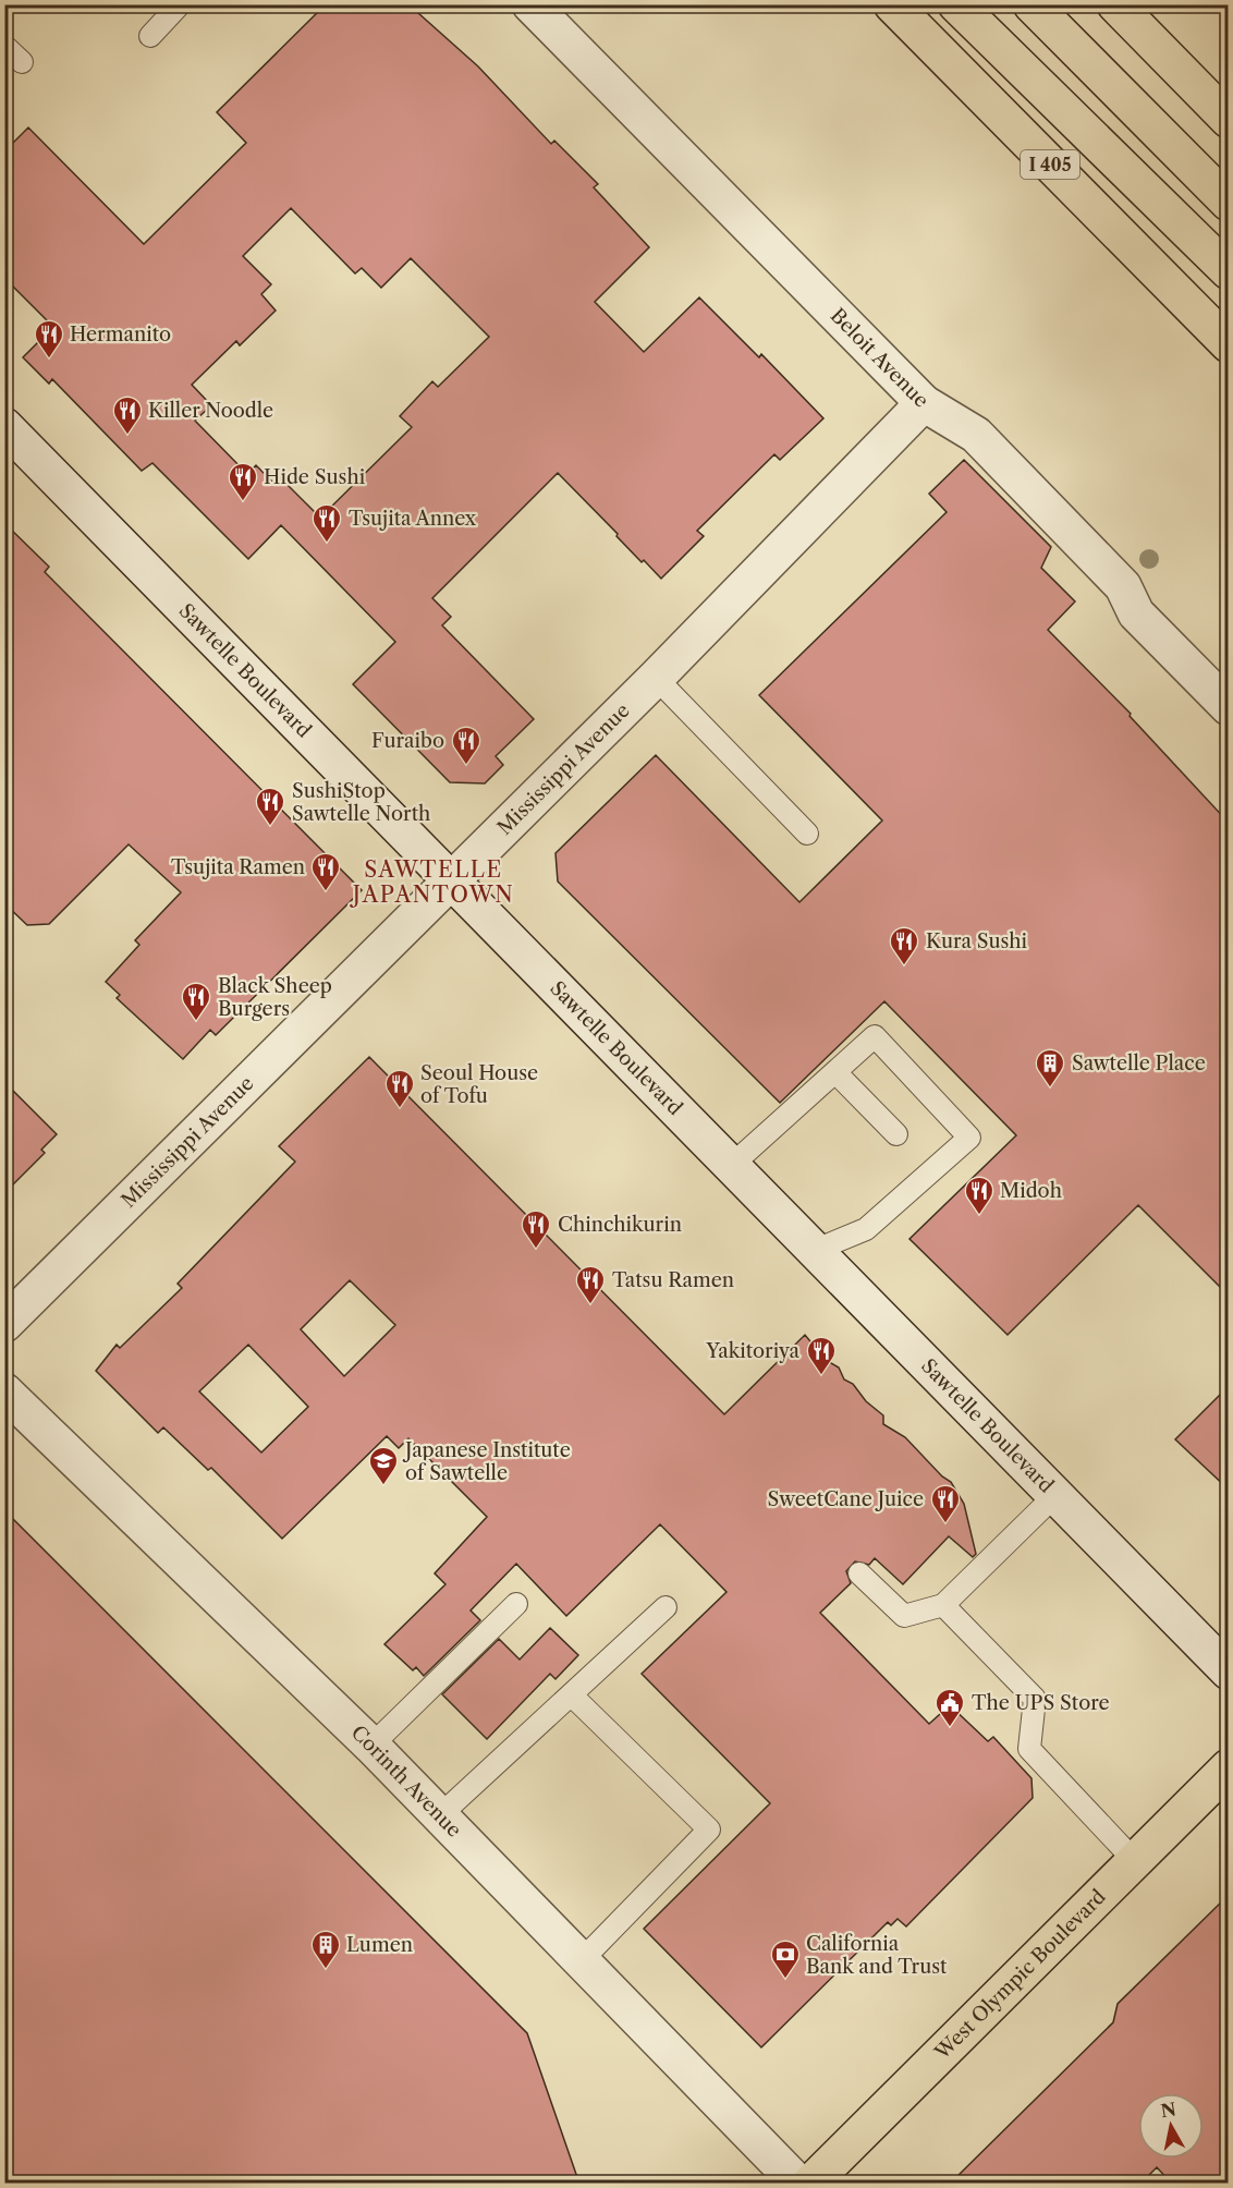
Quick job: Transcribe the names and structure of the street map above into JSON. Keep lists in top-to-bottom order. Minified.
{"streets":{"main road":["I 405","West Olympic Boulevard"],"street":["Beloit Avenue","Sawtelle Boulevard","Mississippi Avenue","Corinth Avenue"]},"crossings":[["Beloit Avenue","Mississippi Avenue"],["Sawtelle Boulevard","Mississippi Avenue"]],"districts":["SAWTELLE JAPANTOWN"],"places":{"restaurant":["Hermanito","Killer Noodle","Hide Sushi","Tsujita Annex","Furaibo","SushiStop Sawtelle North","Tsujita Ramen","Kura Sushi","Black Sheep Burgers","Seoul House of Tofu","Midoh","Chinchikurin","Tatsu Ramen","Yakitoriya","SweetCane Juice"],"building":["Sawtelle Place","Lumen"],"school or university":["Japanese Institute of Sawtelle"],"public building":["The UPS Store"],"bank":["California Bank and Trust"]},"north":"top"}
